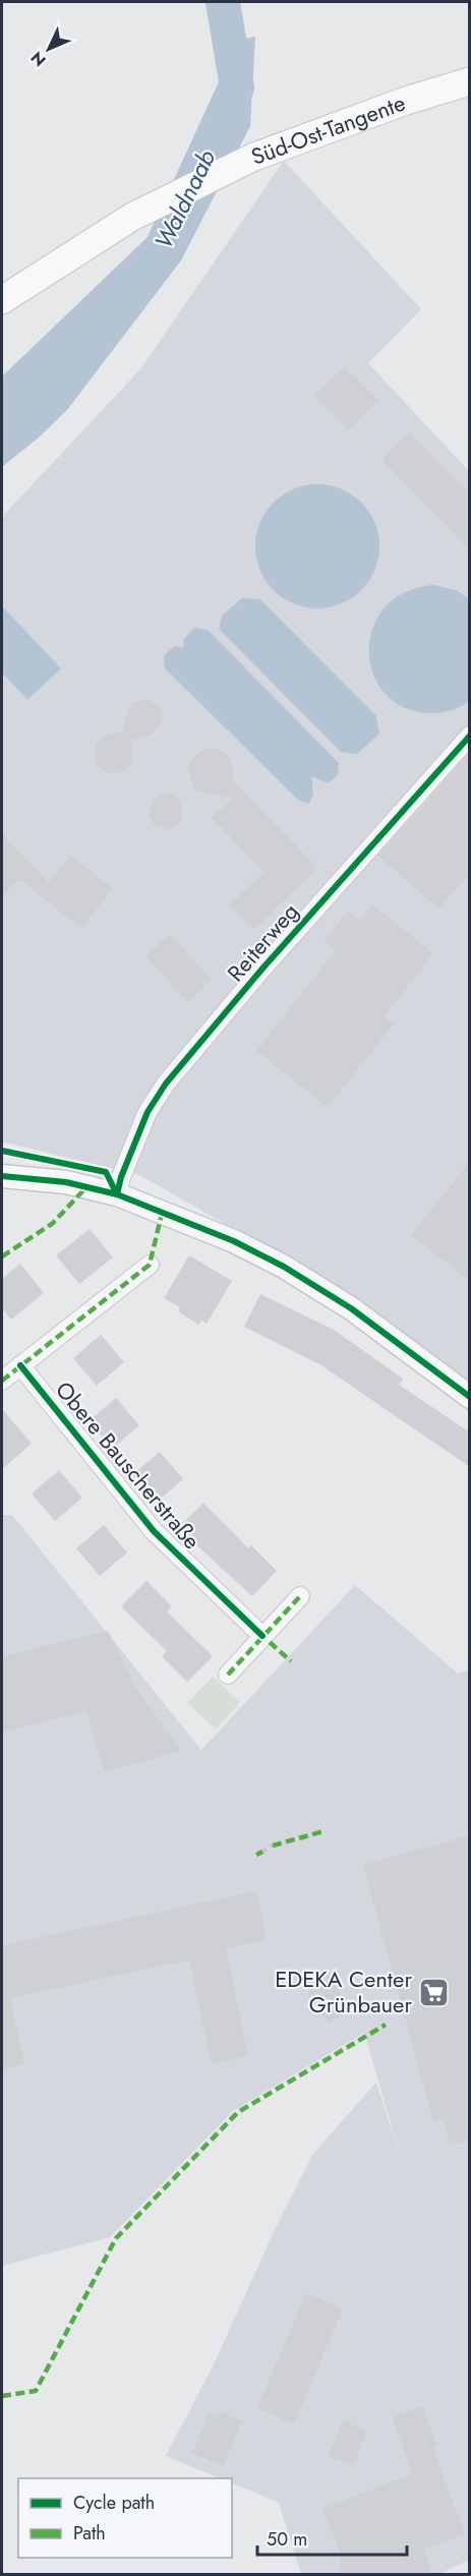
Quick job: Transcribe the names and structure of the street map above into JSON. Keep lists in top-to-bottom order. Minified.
{"streets":{"main road":["Süd-Ost-Tangente"],"street":["Reiterweg","Obere Bauscherstraße"]},"water":["Waldnaab"],"places":{"supermarket":["EDEKA Center Grünbauer"]},"legend":["Cycle path","Path"],"scale_bar":"50 m","north":"bottom left"}
